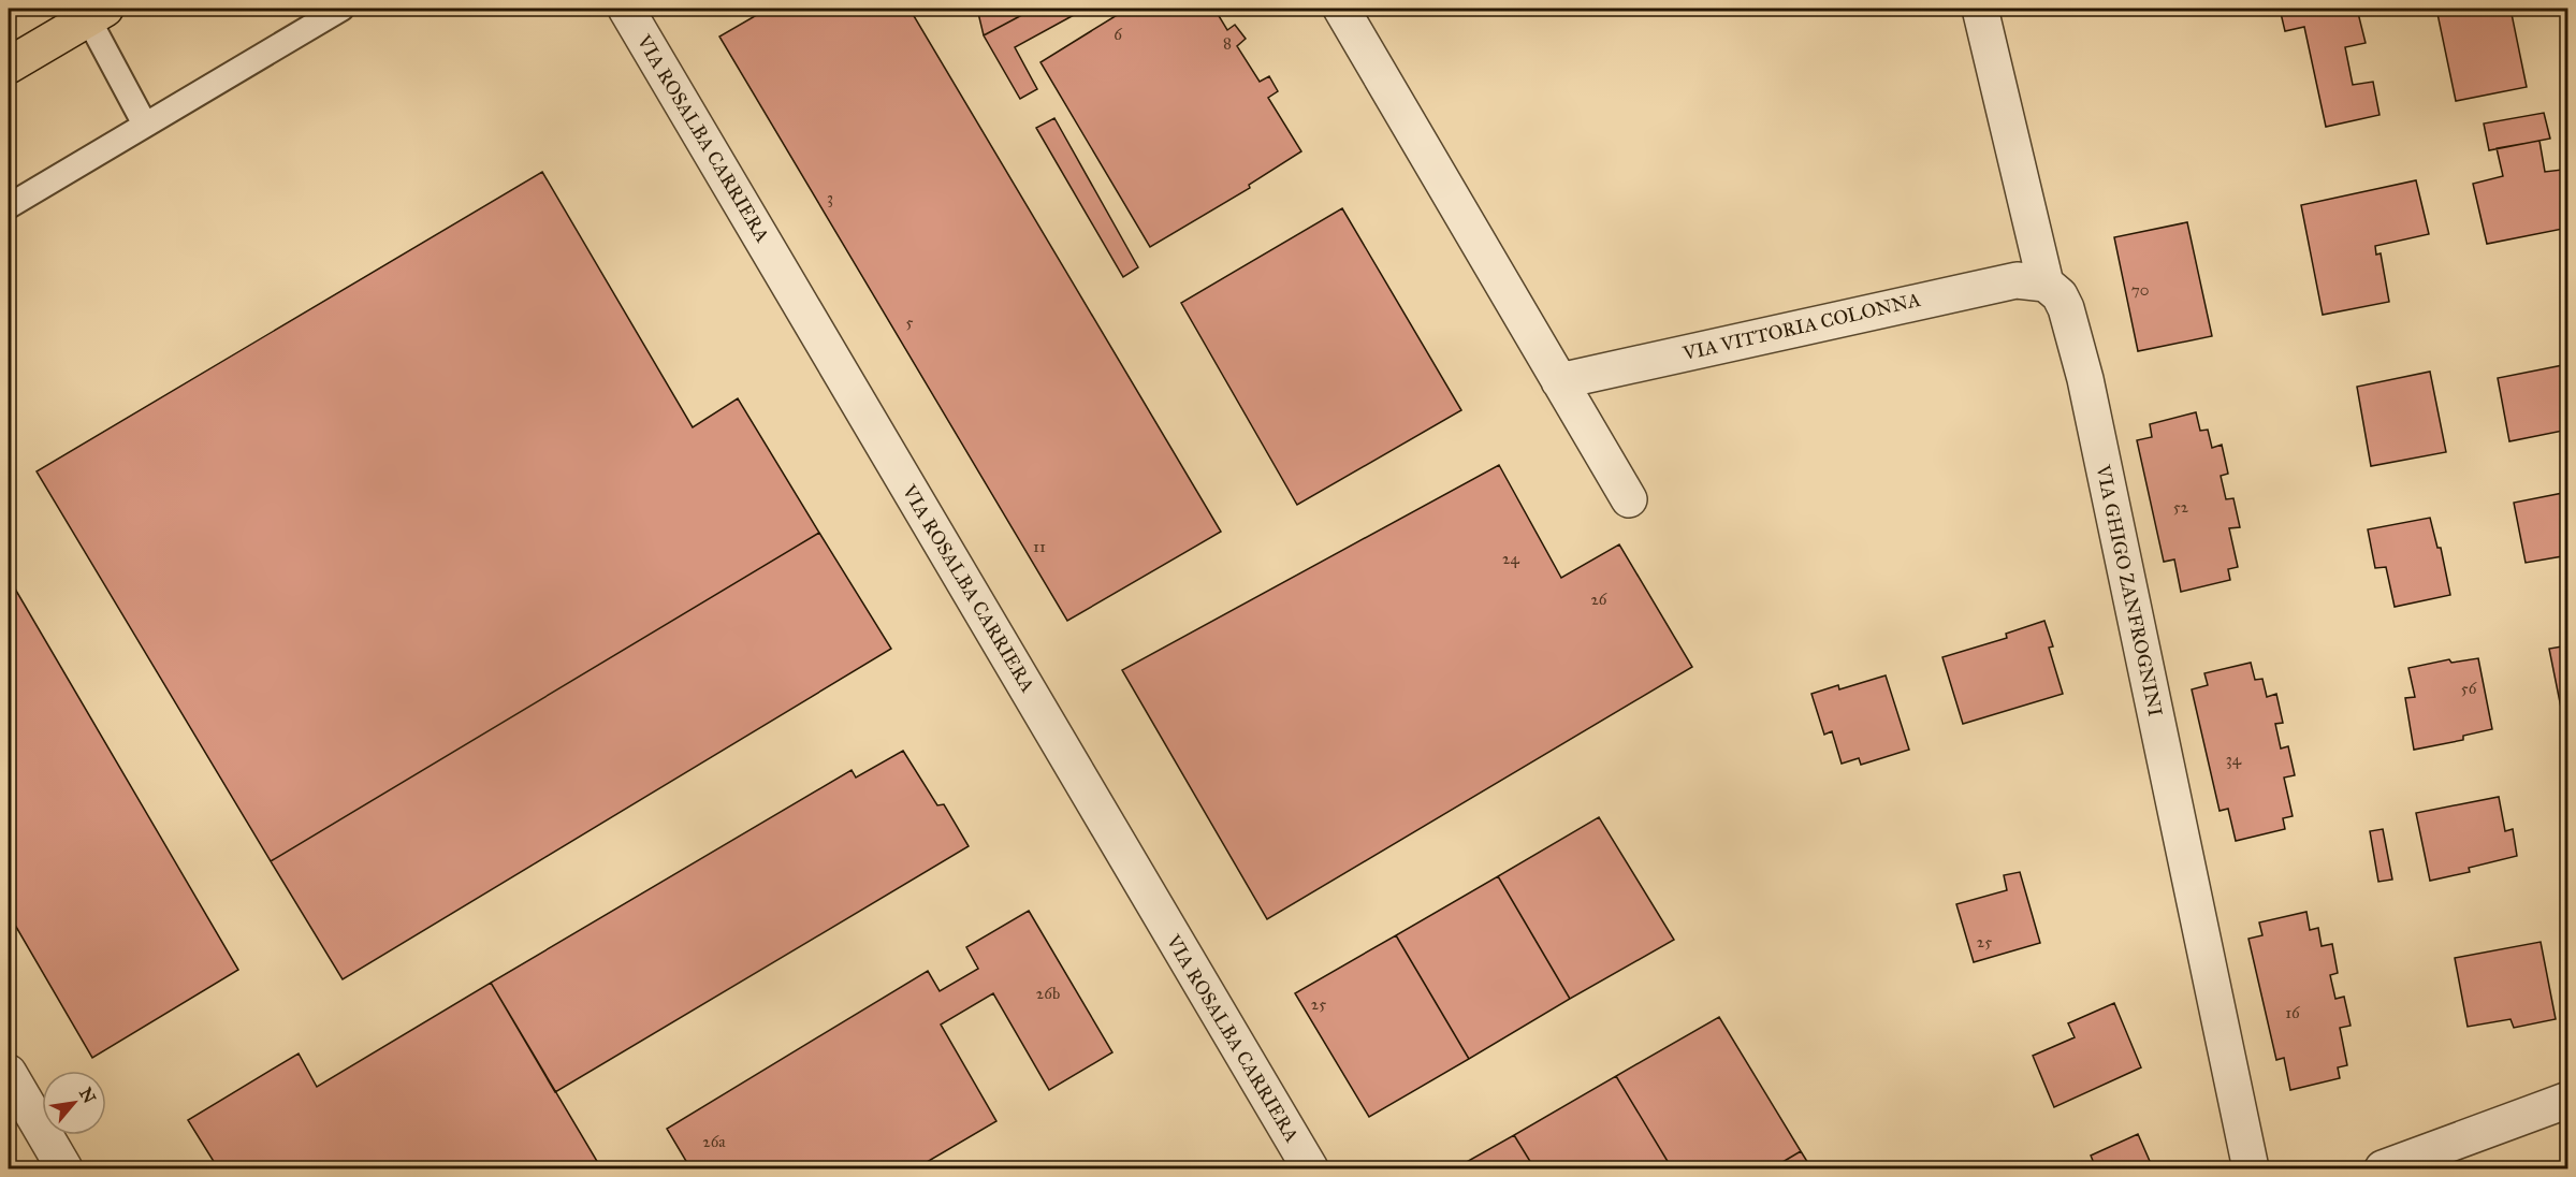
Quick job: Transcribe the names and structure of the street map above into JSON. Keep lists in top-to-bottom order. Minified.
{"streets":{"street":["VIA ROSALBA CARRIERA","VIA VITTORIA COLONNA","VIA GHIGO ZANFROGNINI"]},"crossings":[["VIA VITTORIA COLONNA","VIA GHIGO ZANFROGNINI"]],"house_numbers":["6","8","3","70","5","52","11","24","26","56","34","25","26b","25","16","26a"],"north":"top right"}
